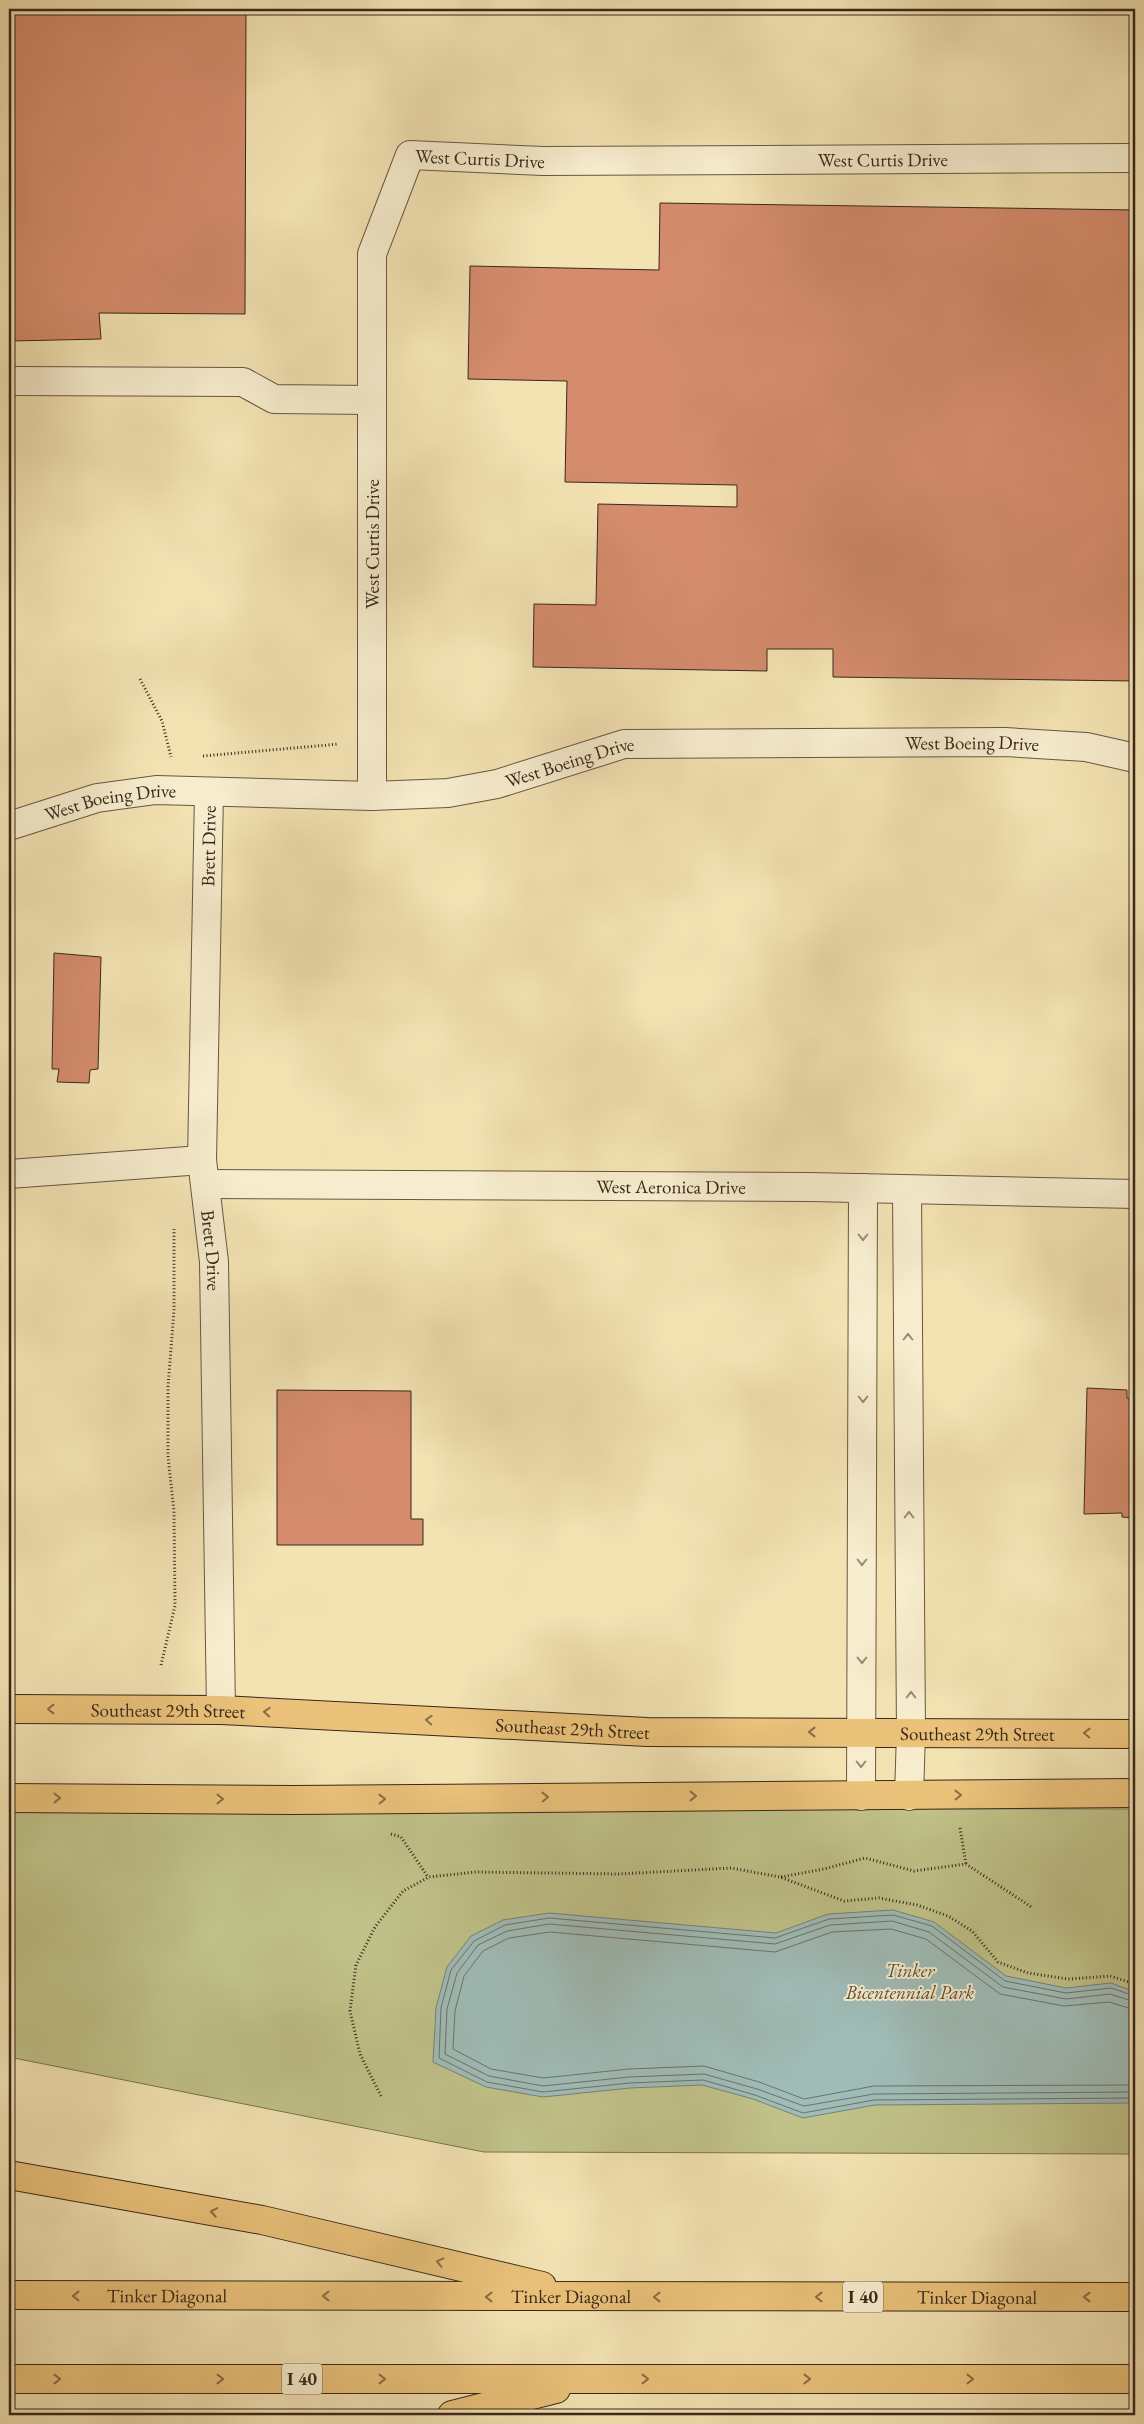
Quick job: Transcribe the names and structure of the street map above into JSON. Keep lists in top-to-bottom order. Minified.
{"streets":{"main road":["Southeast 29th Street","Tinker Diagonal","I 40"],"street":["West Curtis Drive","West Boeing Drive","Brett Drive","West Aeronica Drive"]},"crossings":[["West Curtis Drive","West Boeing Drive"],["West Boeing Drive","Brett Drive"],["Brett Drive","West Aeronica Drive"],["Brett Drive","Southeast 29th Street"]],"parks":["Tinker Bicentennial Park"]}
